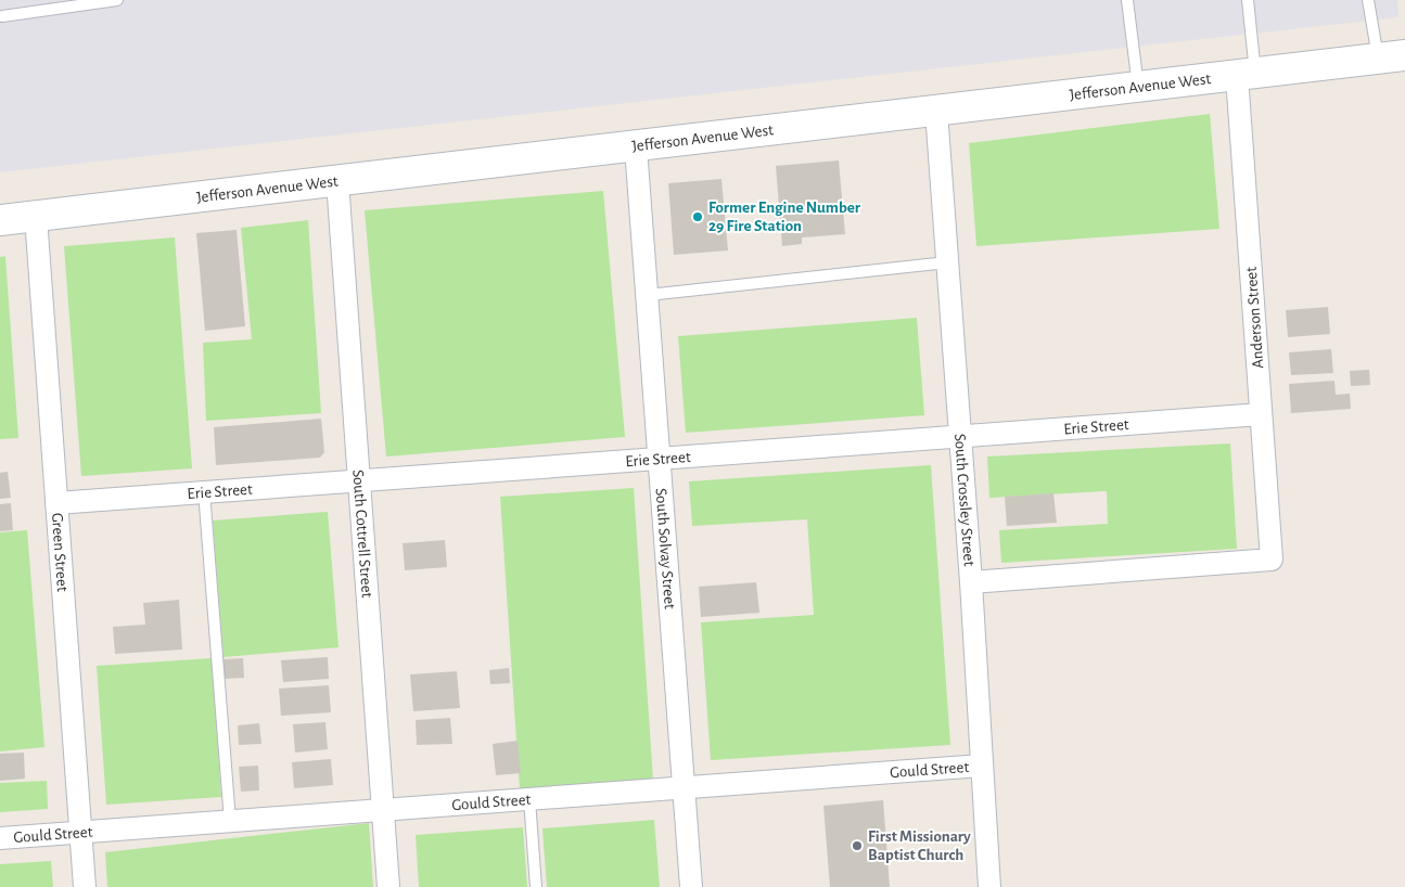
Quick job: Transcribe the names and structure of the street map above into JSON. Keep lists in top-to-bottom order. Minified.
{"streets":{"main road":["Jefferson Avenue West"],"street":["Anderson Street","Erie Street","South Crossley Street","South Cottrell Street","South Solvay Street","Green Street","Gould Street"]},"crossings":[["Jefferson Avenue West","Anderson Street"],["Jefferson Avenue West","South Crossley Street"],["Jefferson Avenue West","South Cottrell Street"],["Jefferson Avenue West","South Solvay Street"],["Jefferson Avenue West","Green Street"],["Anderson Street","Erie Street"],["Anderson Street","South Crossley Street"],["Erie Street","South Crossley Street"],["Erie Street","South Cottrell Street"],["Erie Street","South Solvay Street"],["Erie Street","Green Street"],["South Crossley Street","Gould Street"],["South Cottrell Street","Gould Street"],["South Solvay Street","Gould Street"],["Green Street","Gould Street"]],"places":["Former Engine Number 29 Fire Station","First Missionary Baptist Church"]}
